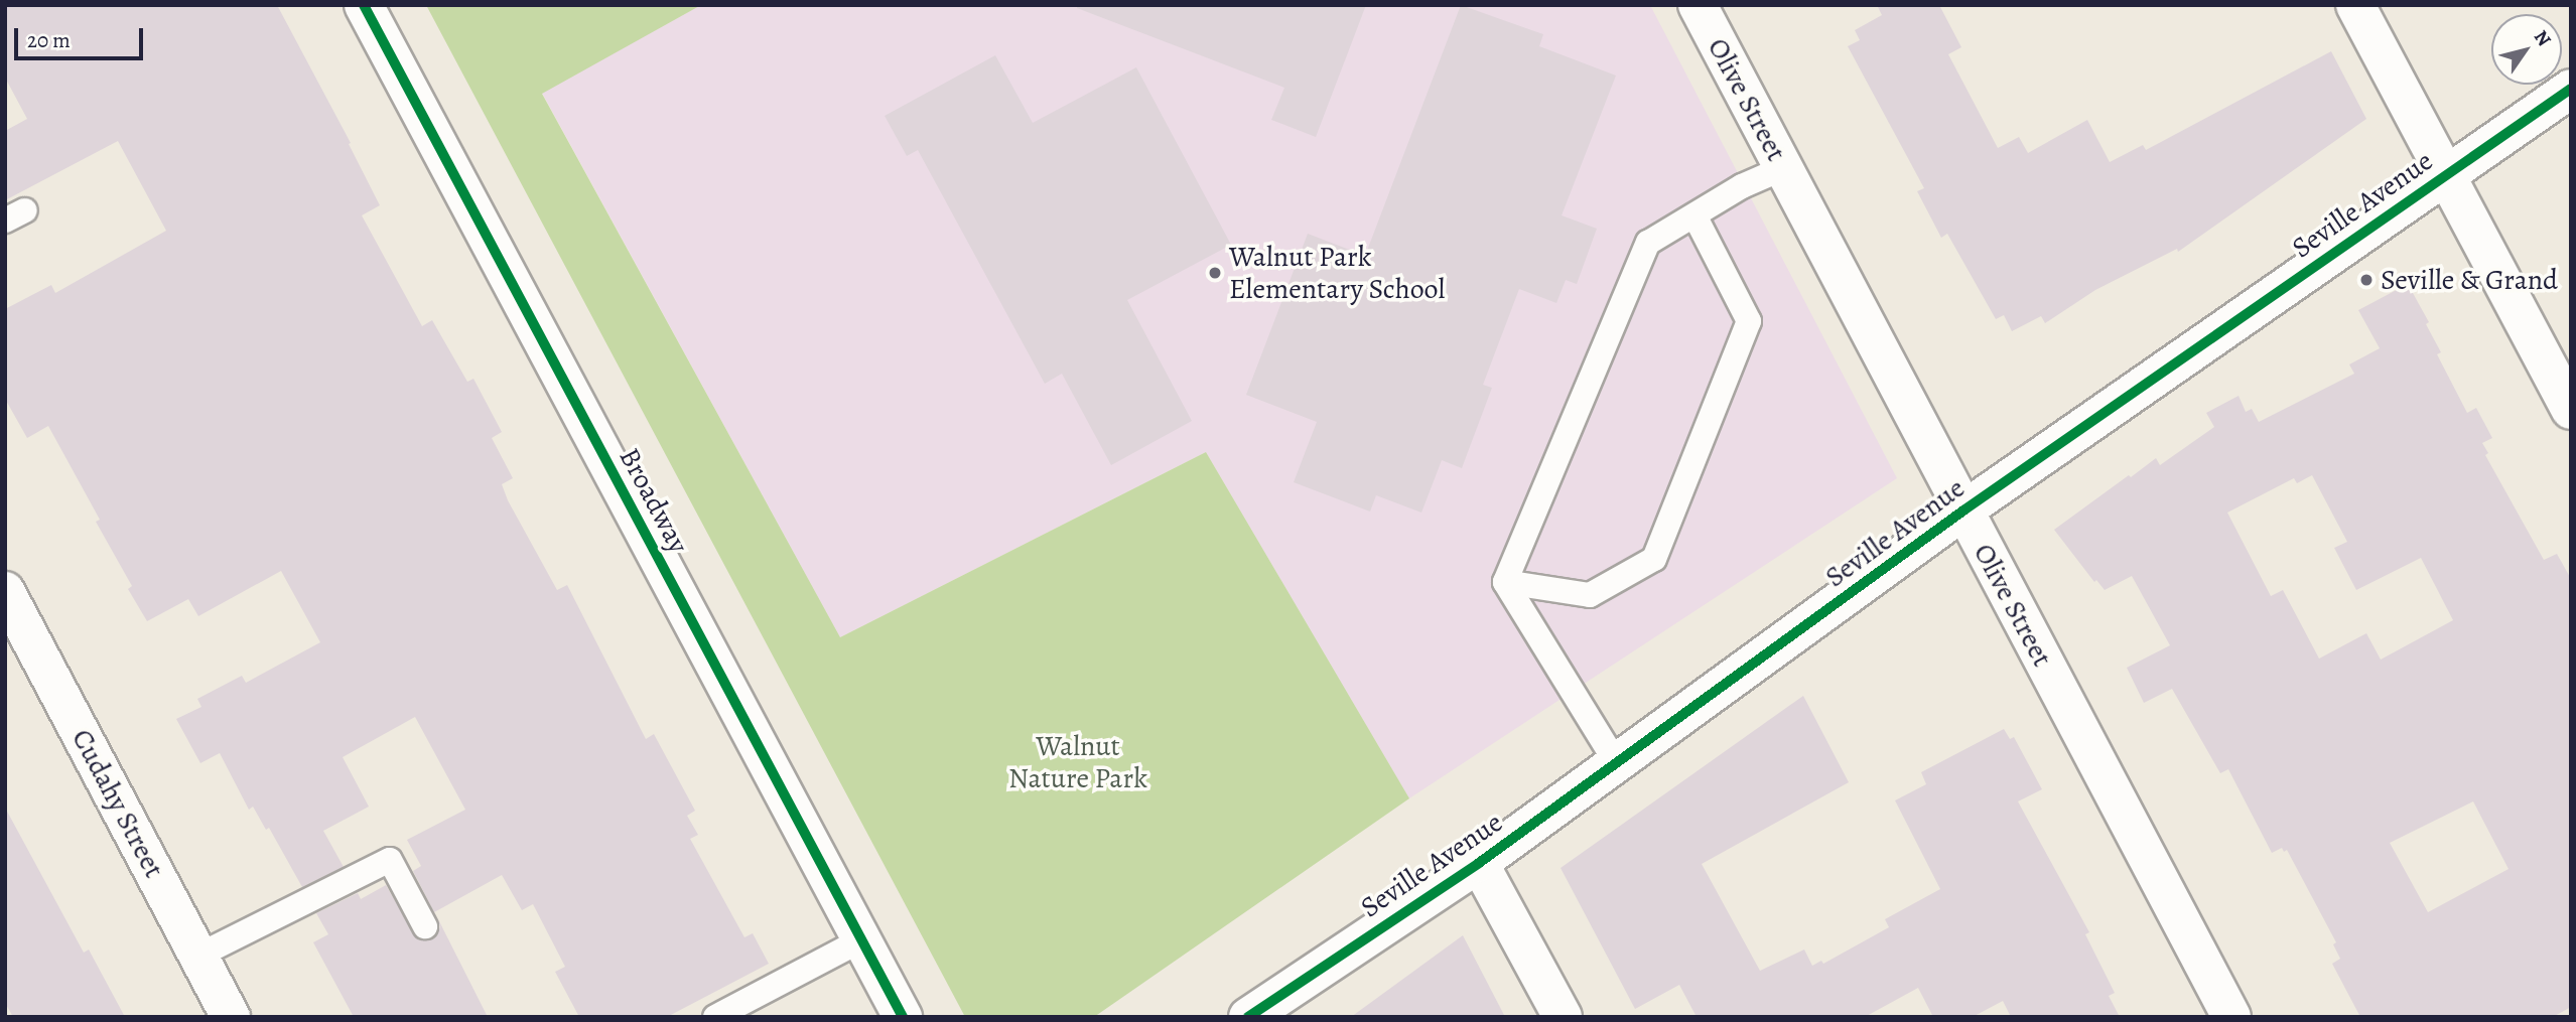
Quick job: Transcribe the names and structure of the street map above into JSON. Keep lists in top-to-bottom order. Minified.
{"streets":{"street":["Olive Street","Seville Avenue","Broadway","Cudahy Street"]},"crossings":[["Olive Street","Seville Avenue"]],"parks":["Walnut Nature Park"],"places":["Walnut Park Elementary School","Seville & Grand"],"scale_bar":"20 m","north":"top right"}
